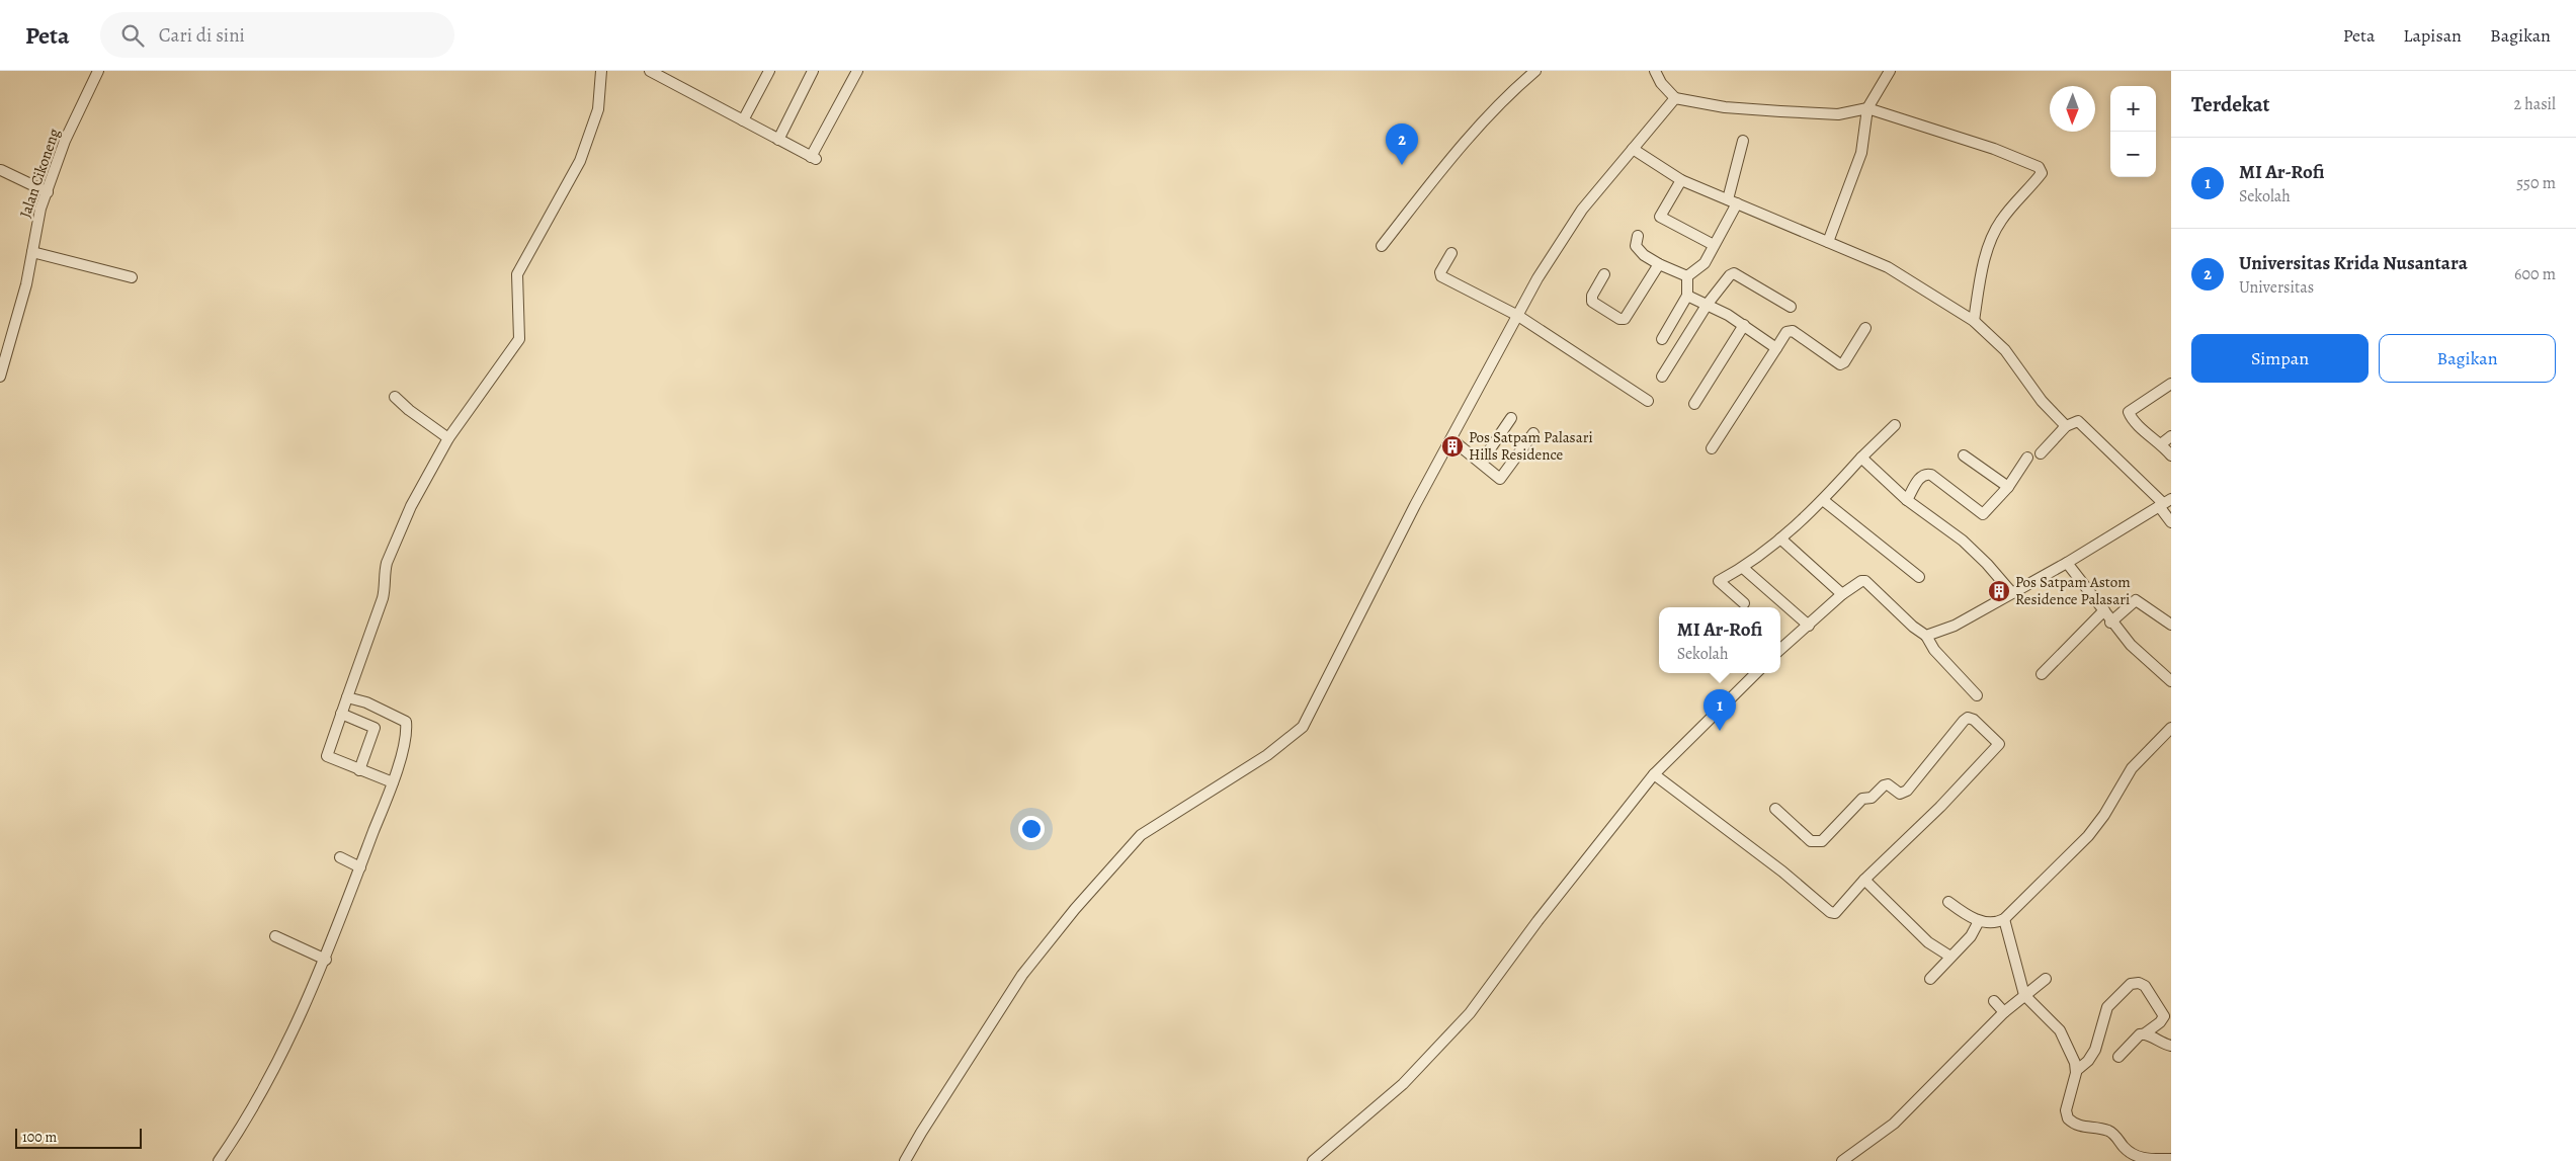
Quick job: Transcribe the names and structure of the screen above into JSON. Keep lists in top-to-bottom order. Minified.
{"streets":{"street":["Jalan Cikoneng"]},"places":{"building":["Pos Satpam Palasari Hills Residence","Pos Satpam Astom Residence Palasari"]},"scale_bar":"100 m","north":"bottom","page":{"header":"Peta","search":"Cari di sini","nav":["Peta","Lapisan","Bagikan"],"heading":["Terdekat","2 hasil"],"map_buttons":["+","−"],"pins":["2","1"],"list":[{"mark":"1","name":"MI Ar-Rofi","note":"Sekolah","value":"550 m"},{"mark":"2","name":"Universitas Krida Nusantara","note":"Universitas","value":"600 m"}],"buttons":["Simpan","Bagikan"],"popup":["MI Ar-Rofi","Sekolah"],"scale":"100 m"}}
